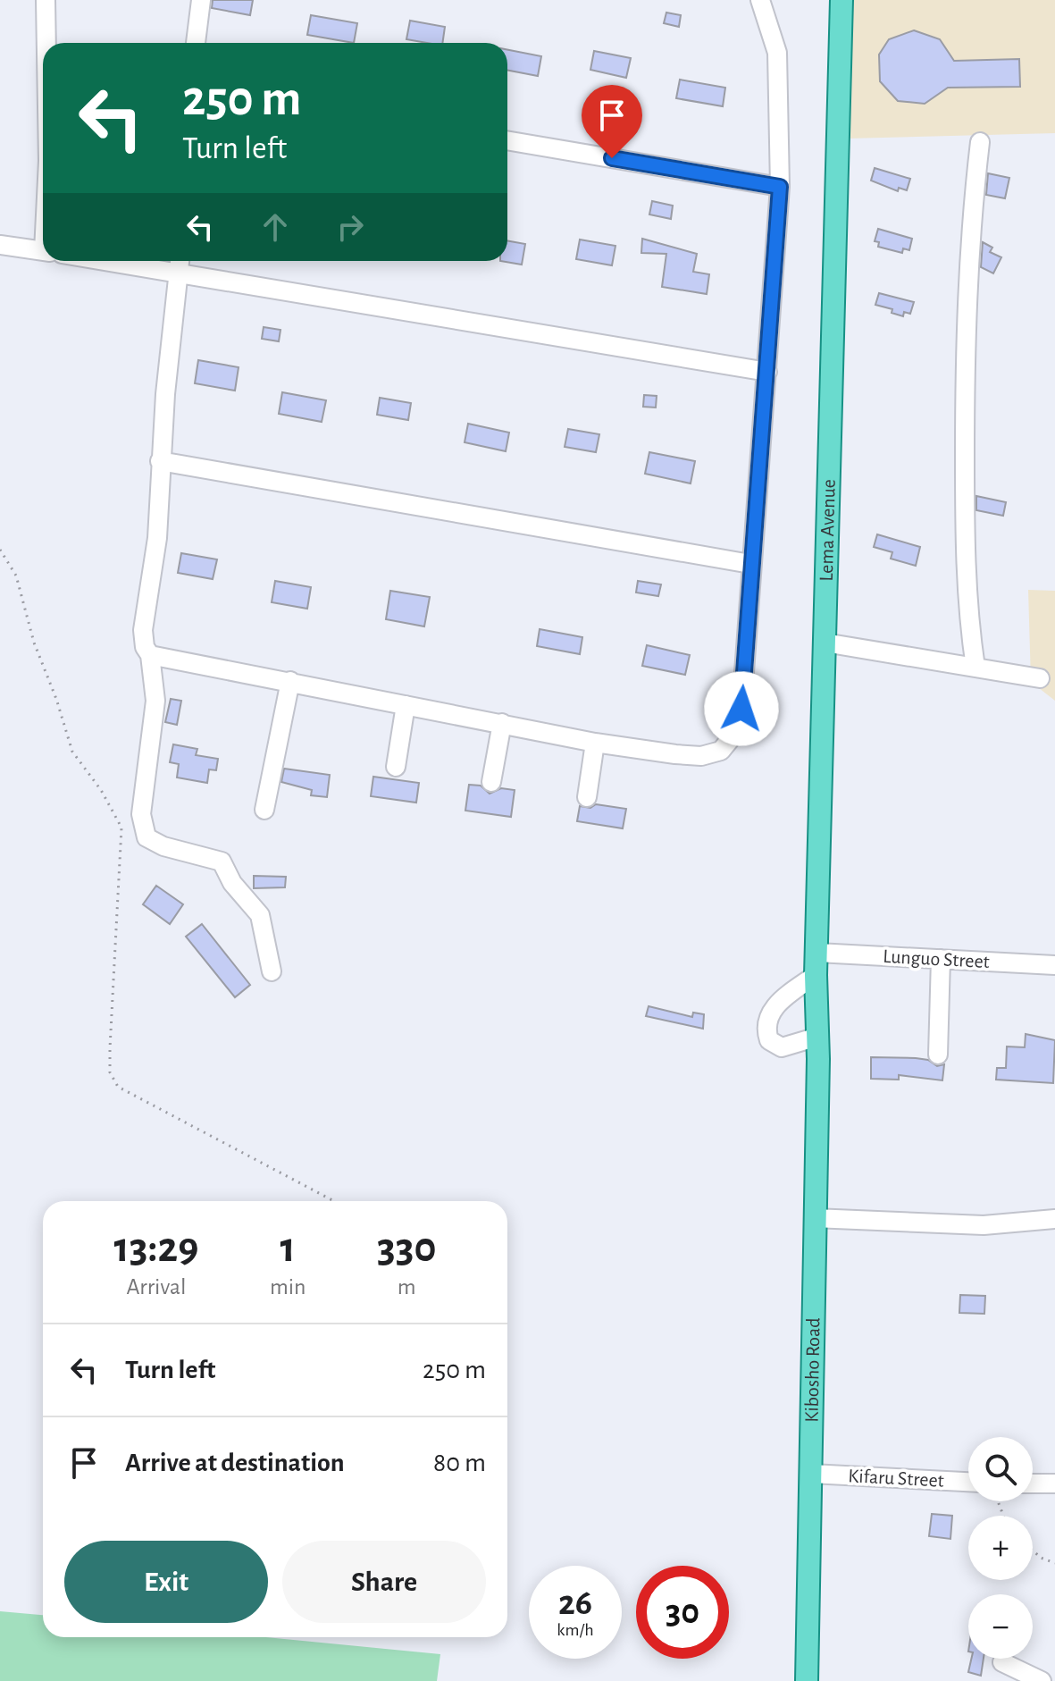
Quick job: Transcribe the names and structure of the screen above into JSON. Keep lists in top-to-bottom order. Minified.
{"streets":{"main road":["Lema Avenue","Kibosho Road"],"street":["Lunguo Street","Kifaru Street"]},"crossings":[["Lema Avenue","Lunguo Street"],["Lema Avenue","Kibosho Road"],["Kibosho Road","Kifaru Street"]],"page":{"turn":["250 m","Turn left"],"eta":["13:29","Arrival","1","min","330","m"],"list":[{"name":"Turn left","value":"250 m"},{"name":"Arrive at destination","value":"80 m"}],"map_buttons":["+","−"],"buttons":["Exit","Share"],"speed":"26 km/h","limit":"30"}}
